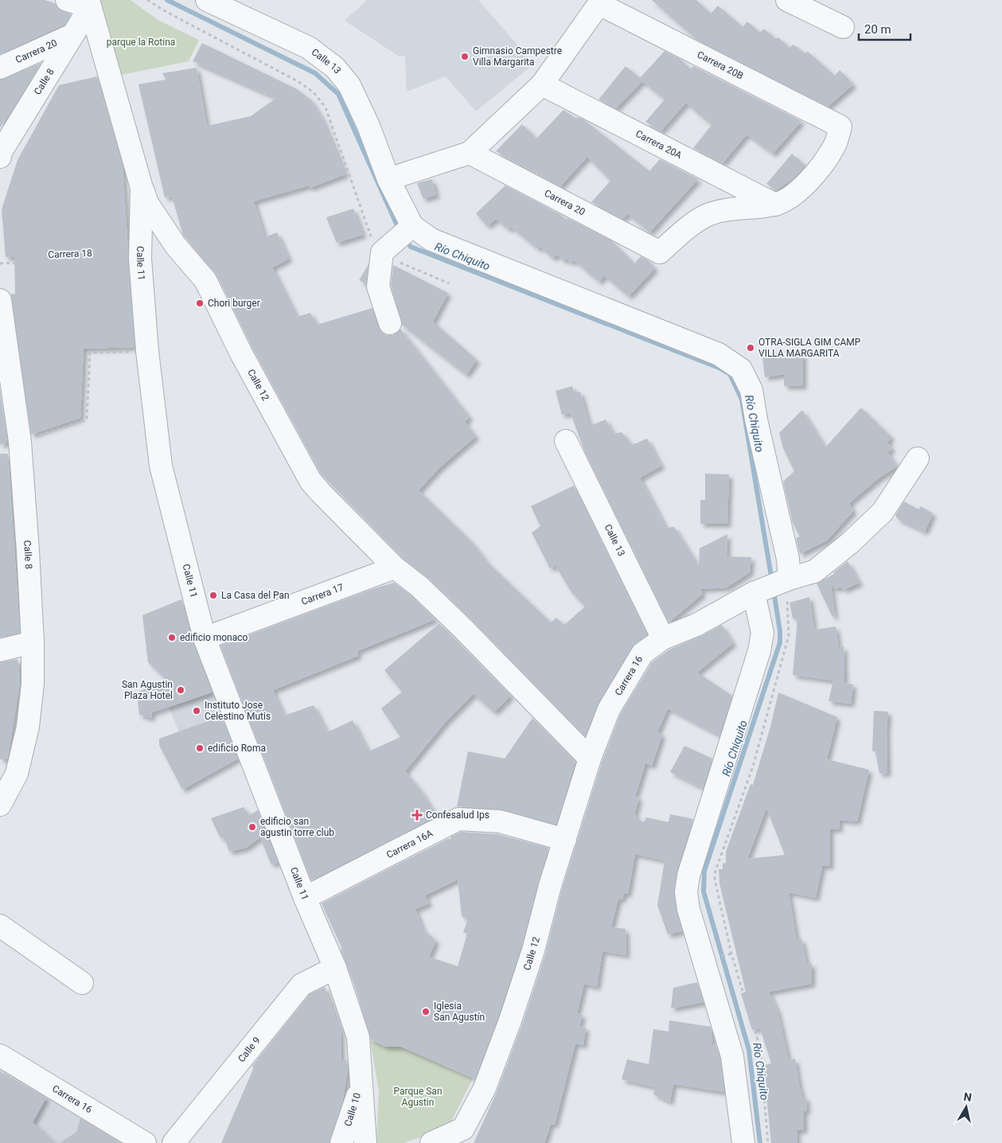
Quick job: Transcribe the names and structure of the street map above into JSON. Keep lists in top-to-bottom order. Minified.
{"streets":{"street":["Carrera 20","Calle 13","Carrera 20B","Calle 8","Carrera 20A","Calle 11","Calle 12","Carrera 17","Carrera 16","Carrera 16A","Calle 9","Calle 10"],"path":["Carrera 18"]},"crossings":[["Carrera 20","Carrera 20B"],["Carrera 20","Calle 8"],["Carrera 20","Carrera 20A"],["Calle 13","Carrera 16"],["Carrera 20B","Carrera 20A"],["Calle 8","Calle 11"],["Carrera 18","Calle 11"],["Calle 11","Calle 12"],["Calle 11","Carrera 17"],["Calle 11","Carrera 16A"],["Calle 11","Calle 9"],["Calle 11","Calle 10"],["Calle 12","Carrera 17"],["Calle 12","Carrera 16"],["Calle 12","Carrera 16A"]],"water":["Río Chiquito"],"parks":["parque la Rotina","Parque San Agustin"],"places":{"other":["Gimnasio Campestre Villa Margarita","Chori burger","OTRA-SIGLA GIM CAMP VILLA MARGARITA","La Casa del Pan","edificio monaco","San Agustin Plaza Hotel","Instituto Jose Celestino Mutis","edificio Roma","edificio san agustin torre club","Iglesia San Agustín"],"health":["Confesalud Ips"]},"scale_bar":"20 m","north":"top"}
